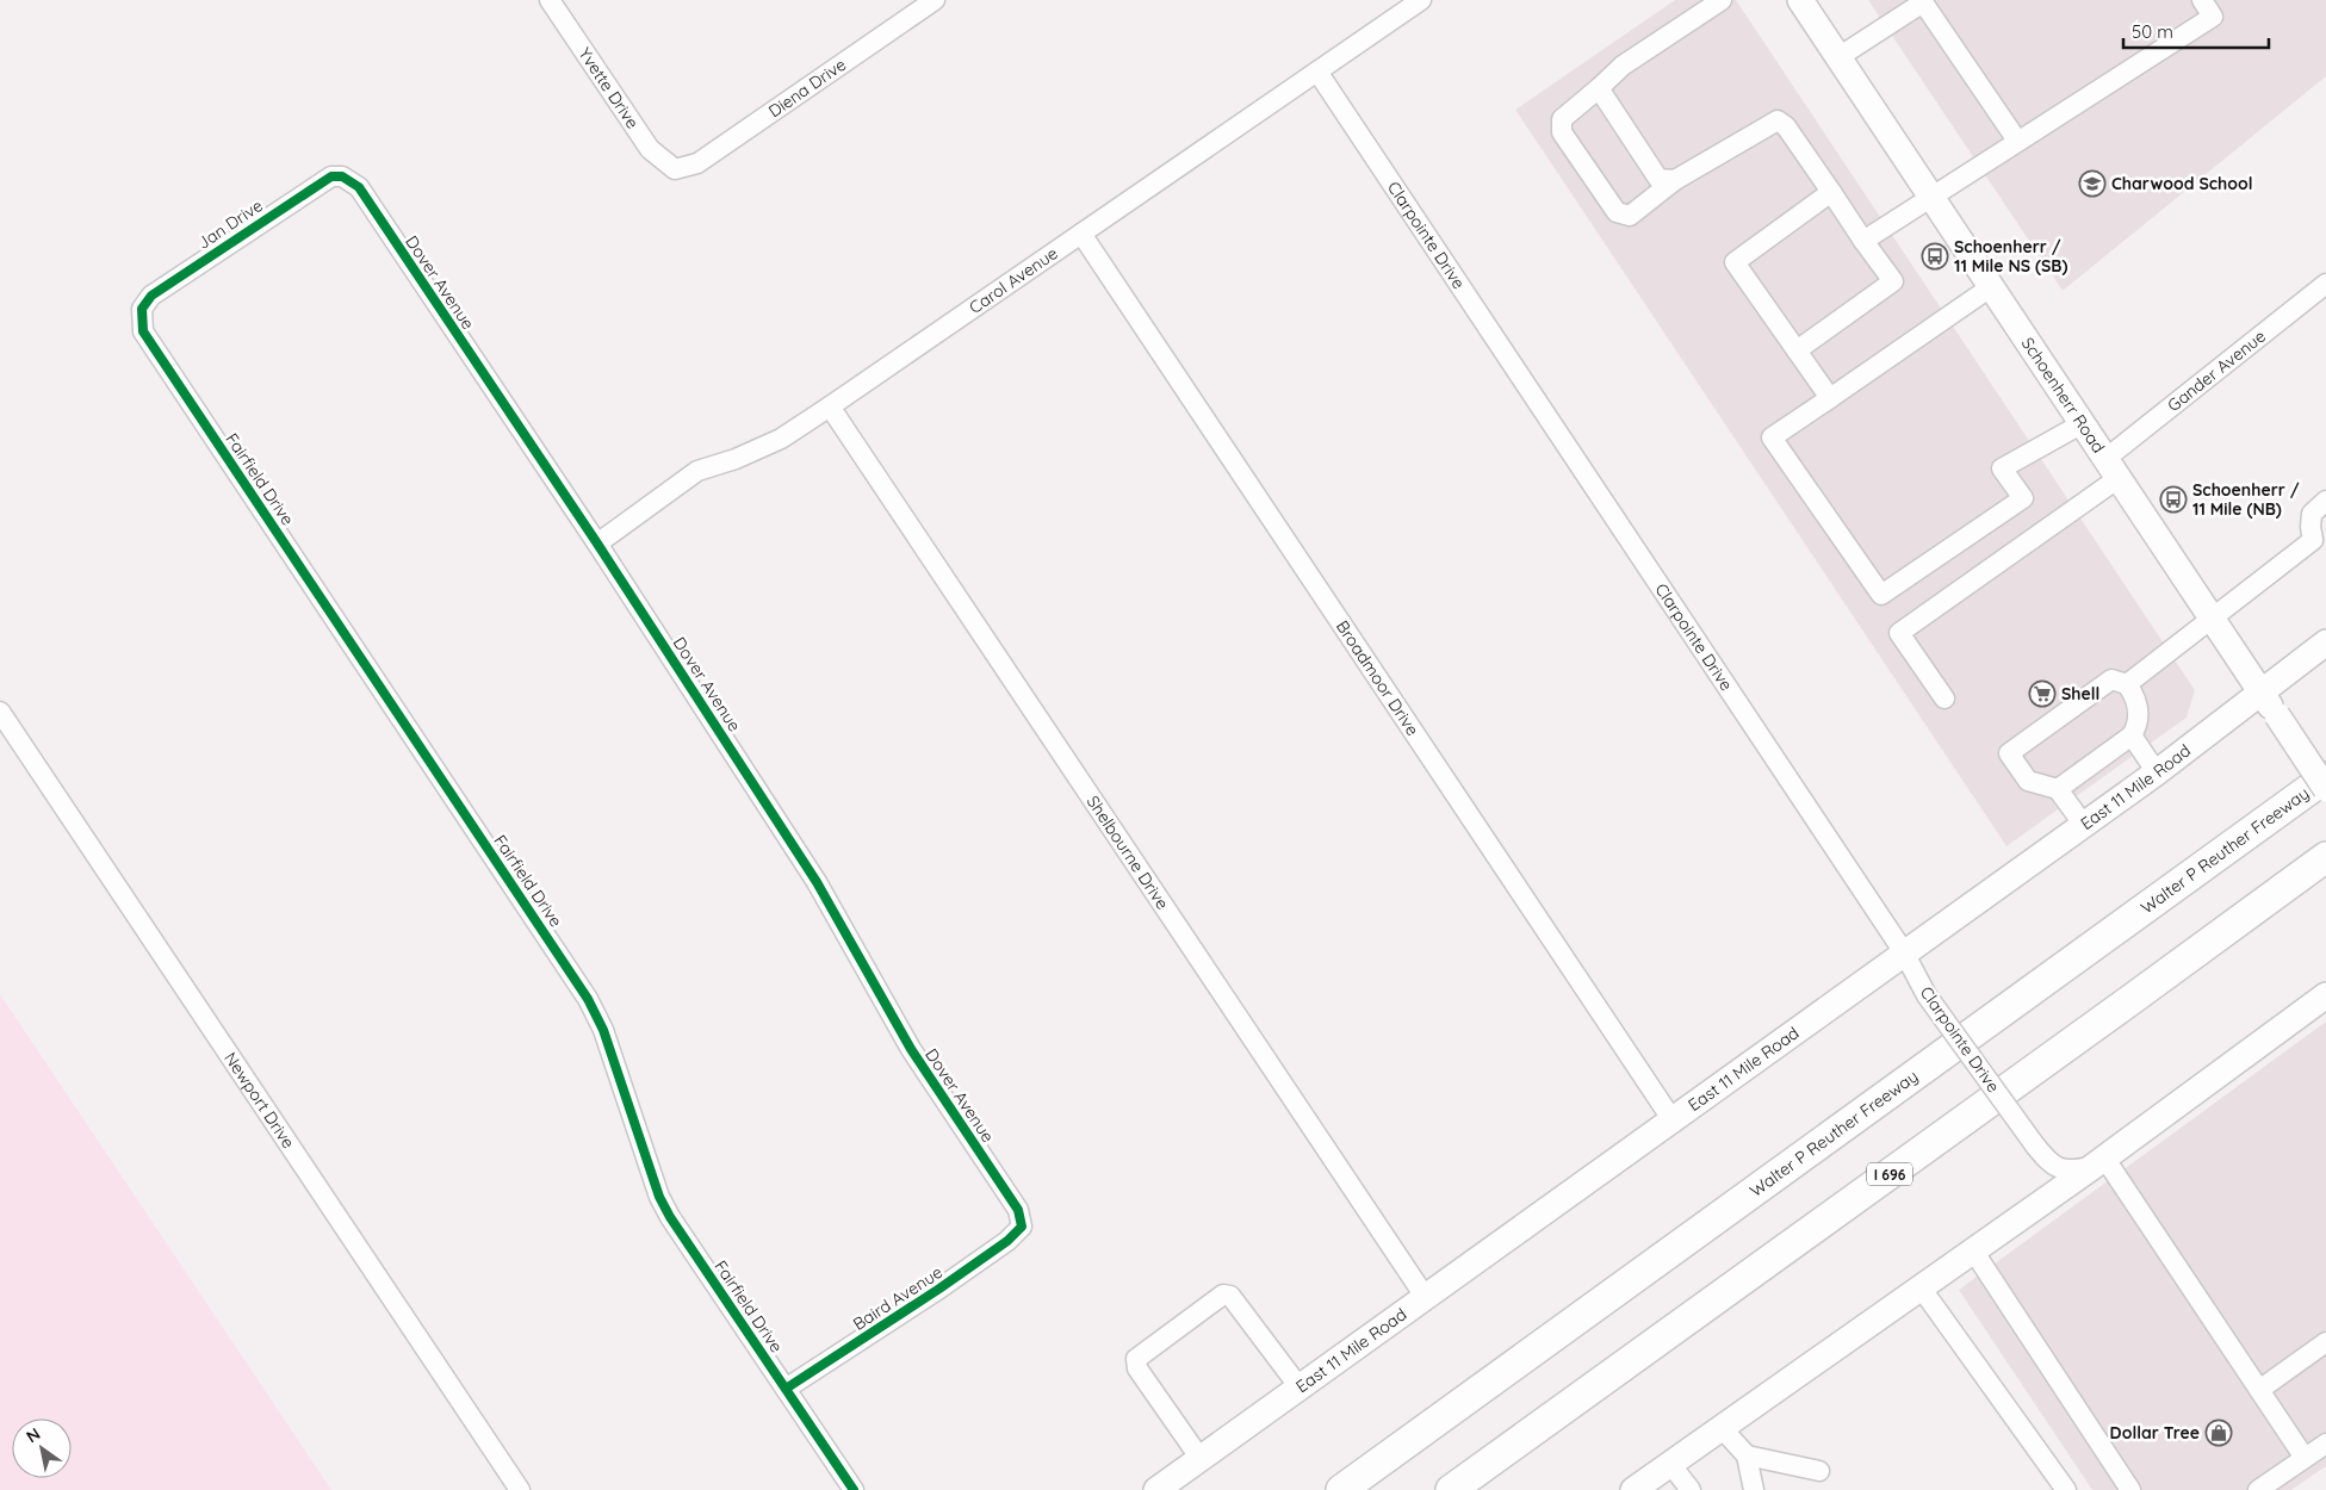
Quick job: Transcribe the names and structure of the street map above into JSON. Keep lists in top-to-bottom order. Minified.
{"streets":{"highway":["Walter P Reuther Freeway","I 696"],"main road":["Schoenherr Road","East 11 Mile Road"],"street":["Yvette Drive","Diena Drive","Jan Drive","Clarpointe Drive","Carol Avenue","Dover Avenue","Gander Avenue","Fairfield Drive","Broadmoor Drive","Shelbourne Drive","Newport Drive","Baird Avenue"]},"crossings":[["Yvette Drive","Diena Drive"],["Jan Drive","Dover Avenue"],["Jan Drive","Fairfield Drive"],["Clarpointe Drive","Carol Avenue"],["Clarpointe Drive","East 11 Mile Road"],["Carol Avenue","Dover Avenue"],["Carol Avenue","Broadmoor Drive"],["Carol Avenue","Shelbourne Drive"],["Dover Avenue","Baird Avenue"],["Gander Avenue","Schoenherr Road"],["Schoenherr Road","East 11 Mile Road"],["Fairfield Drive","Baird Avenue"],["Broadmoor Drive","East 11 Mile Road"],["East 11 Mile Road","Shelbourne Drive"]],"places":{"school or university":["Charwood School"],"bus stop":["Schoenherr / 11 Mile NS (SB)","Schoenherr / 11 Mile (NB)"],"supermarket":["Shell"],"shop":["Dollar Tree"]},"scale_bar":"50 m","north":"top left"}
